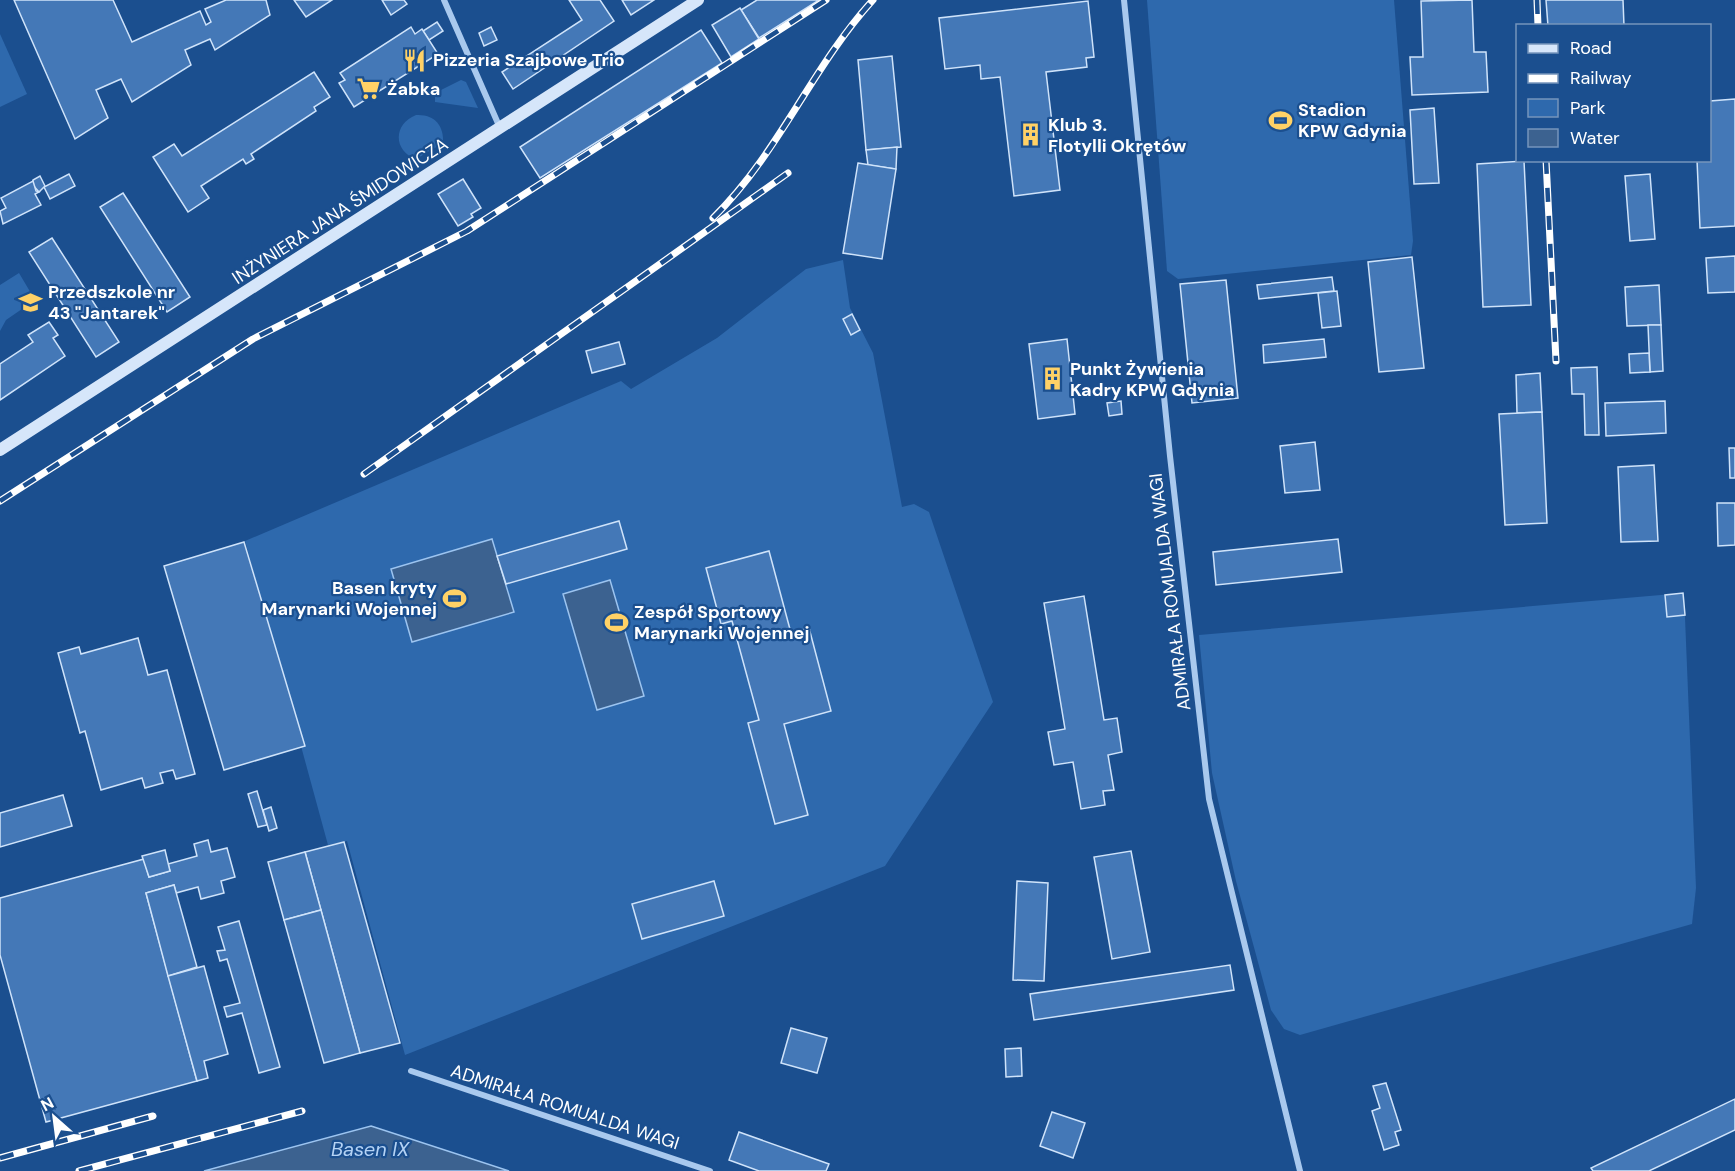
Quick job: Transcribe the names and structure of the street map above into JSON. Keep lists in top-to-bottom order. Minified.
{"streets":{"street":["INŻYNIERA JANA ŚMIDOWICZA","ADMIRAŁA ROMUALDA WAGI"]},"water":["Basen IX"],"places":{"restaurant":["Pizzeria Szajbowe Trio"],"supermarket":["Żabka"],"sports":["Stadion KPW Gdynia","Basen kryty Marynarki Wojennej","Zespół Sportowy Marynarki Wojennej"],"building":["Klub 3. Flotylli Okrętów","Punkt Żywienia Kadry KPW Gdynia"],"school or university":["Przedszkole nr 43 \"Jantarek\""]},"legend":["Road","Railway","Park","Water"],"north":"top left"}
